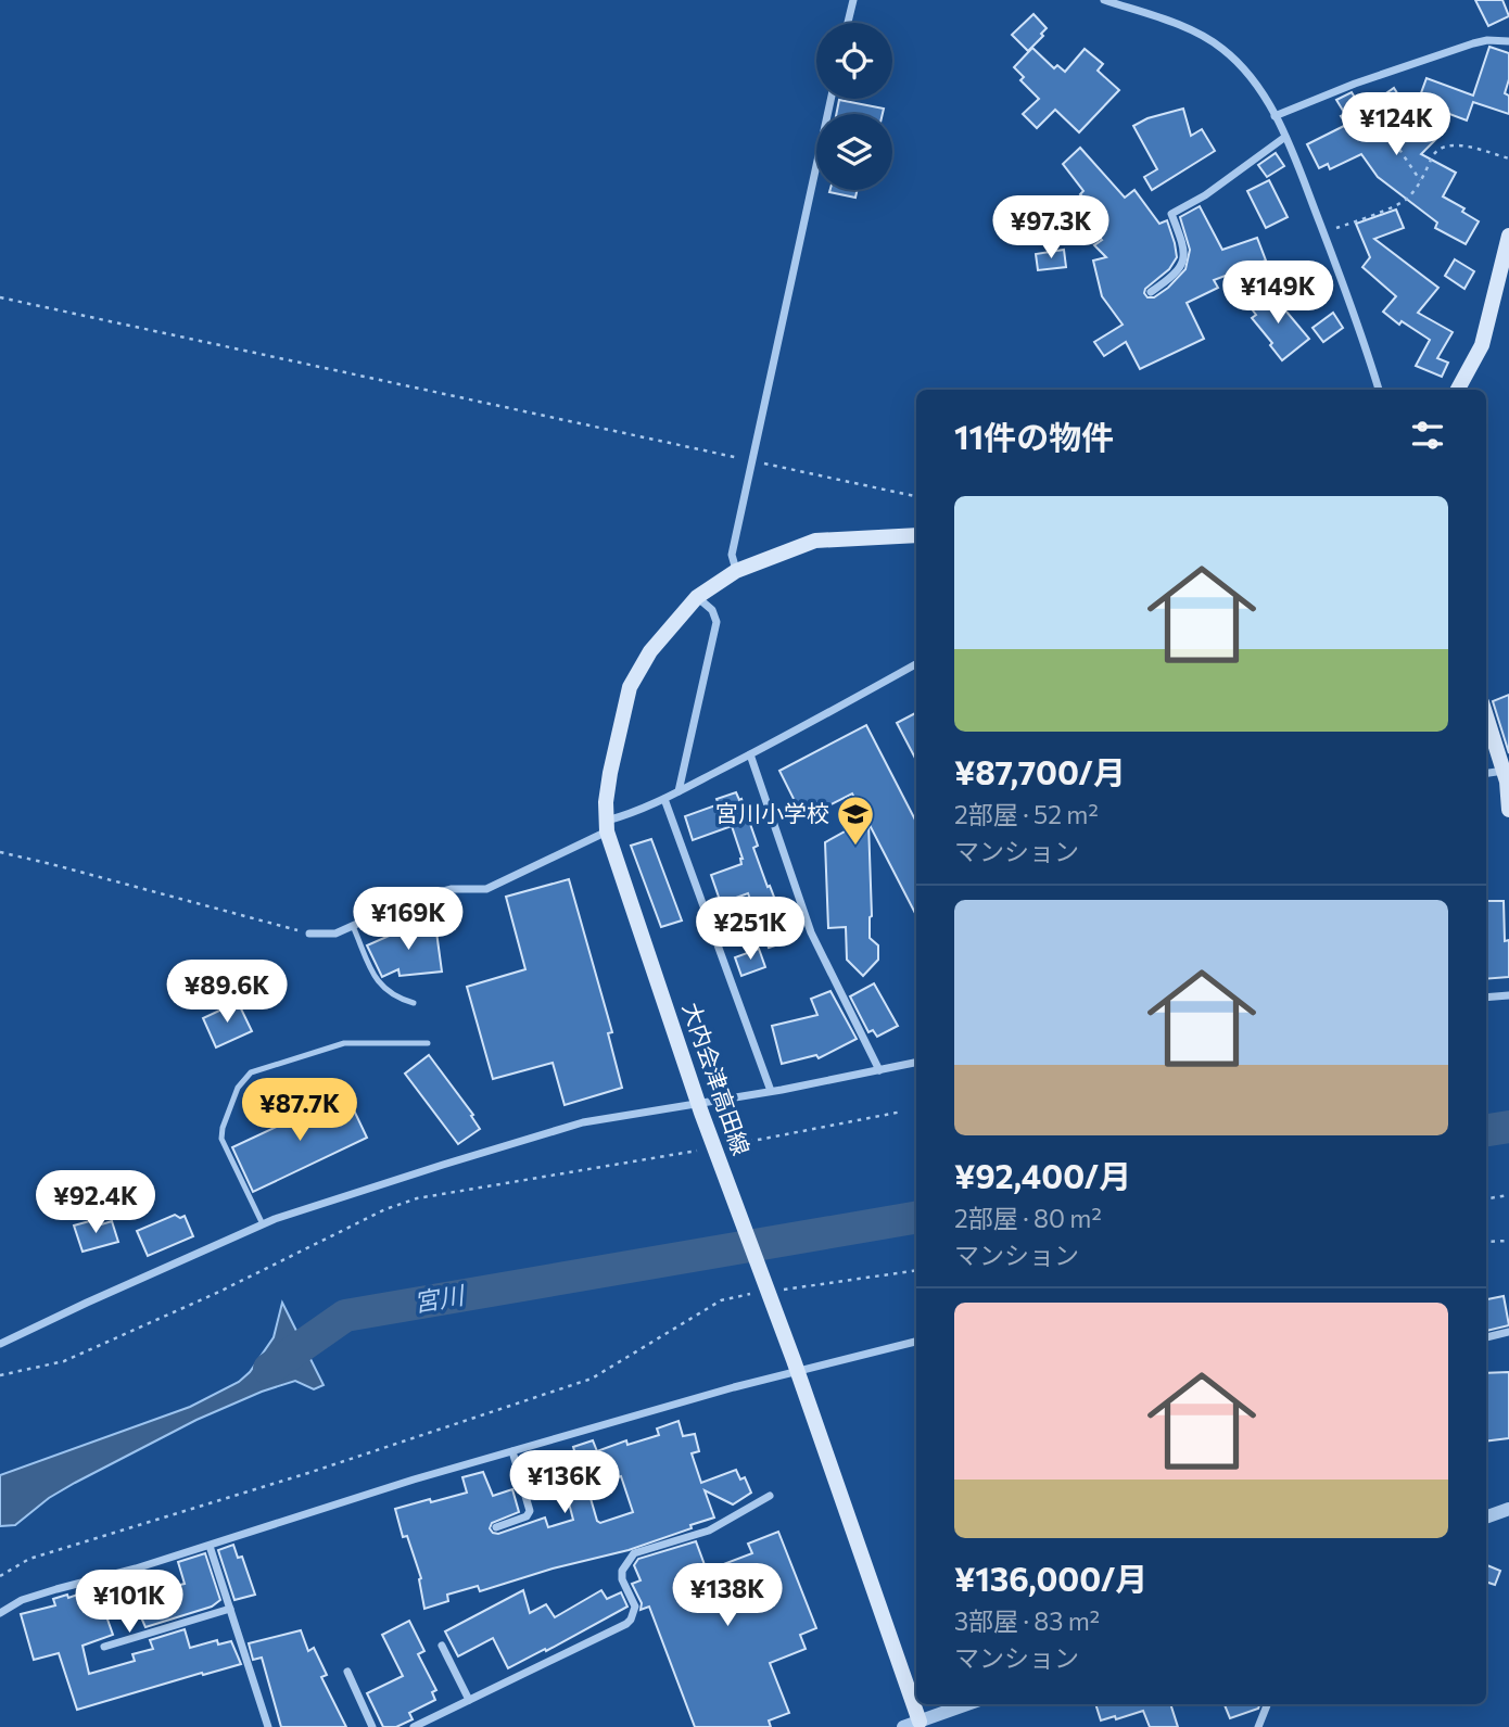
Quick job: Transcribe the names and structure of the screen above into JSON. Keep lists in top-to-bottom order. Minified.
{"streets":{"main road":["大内会津高田線"]},"water":["宮川"],"places":{"school or university":["宮川小学校"]},"page":{"price":["¥124K","¥97.3K","¥149K","¥169K","¥251K","¥89.6K","¥87.7K","¥92.4K","¥136K","¥138K","¥101K"],"heading":"11件の物件","list":[{"name":"¥87,700/月","note":"2部屋 · 52 m² · マンション"},{"name":"¥92,400/月","note":"2部屋 · 80 m² · マンション"},{"name":"¥136,000/月","note":"3部屋 · 83 m² · マンション"}]}}
